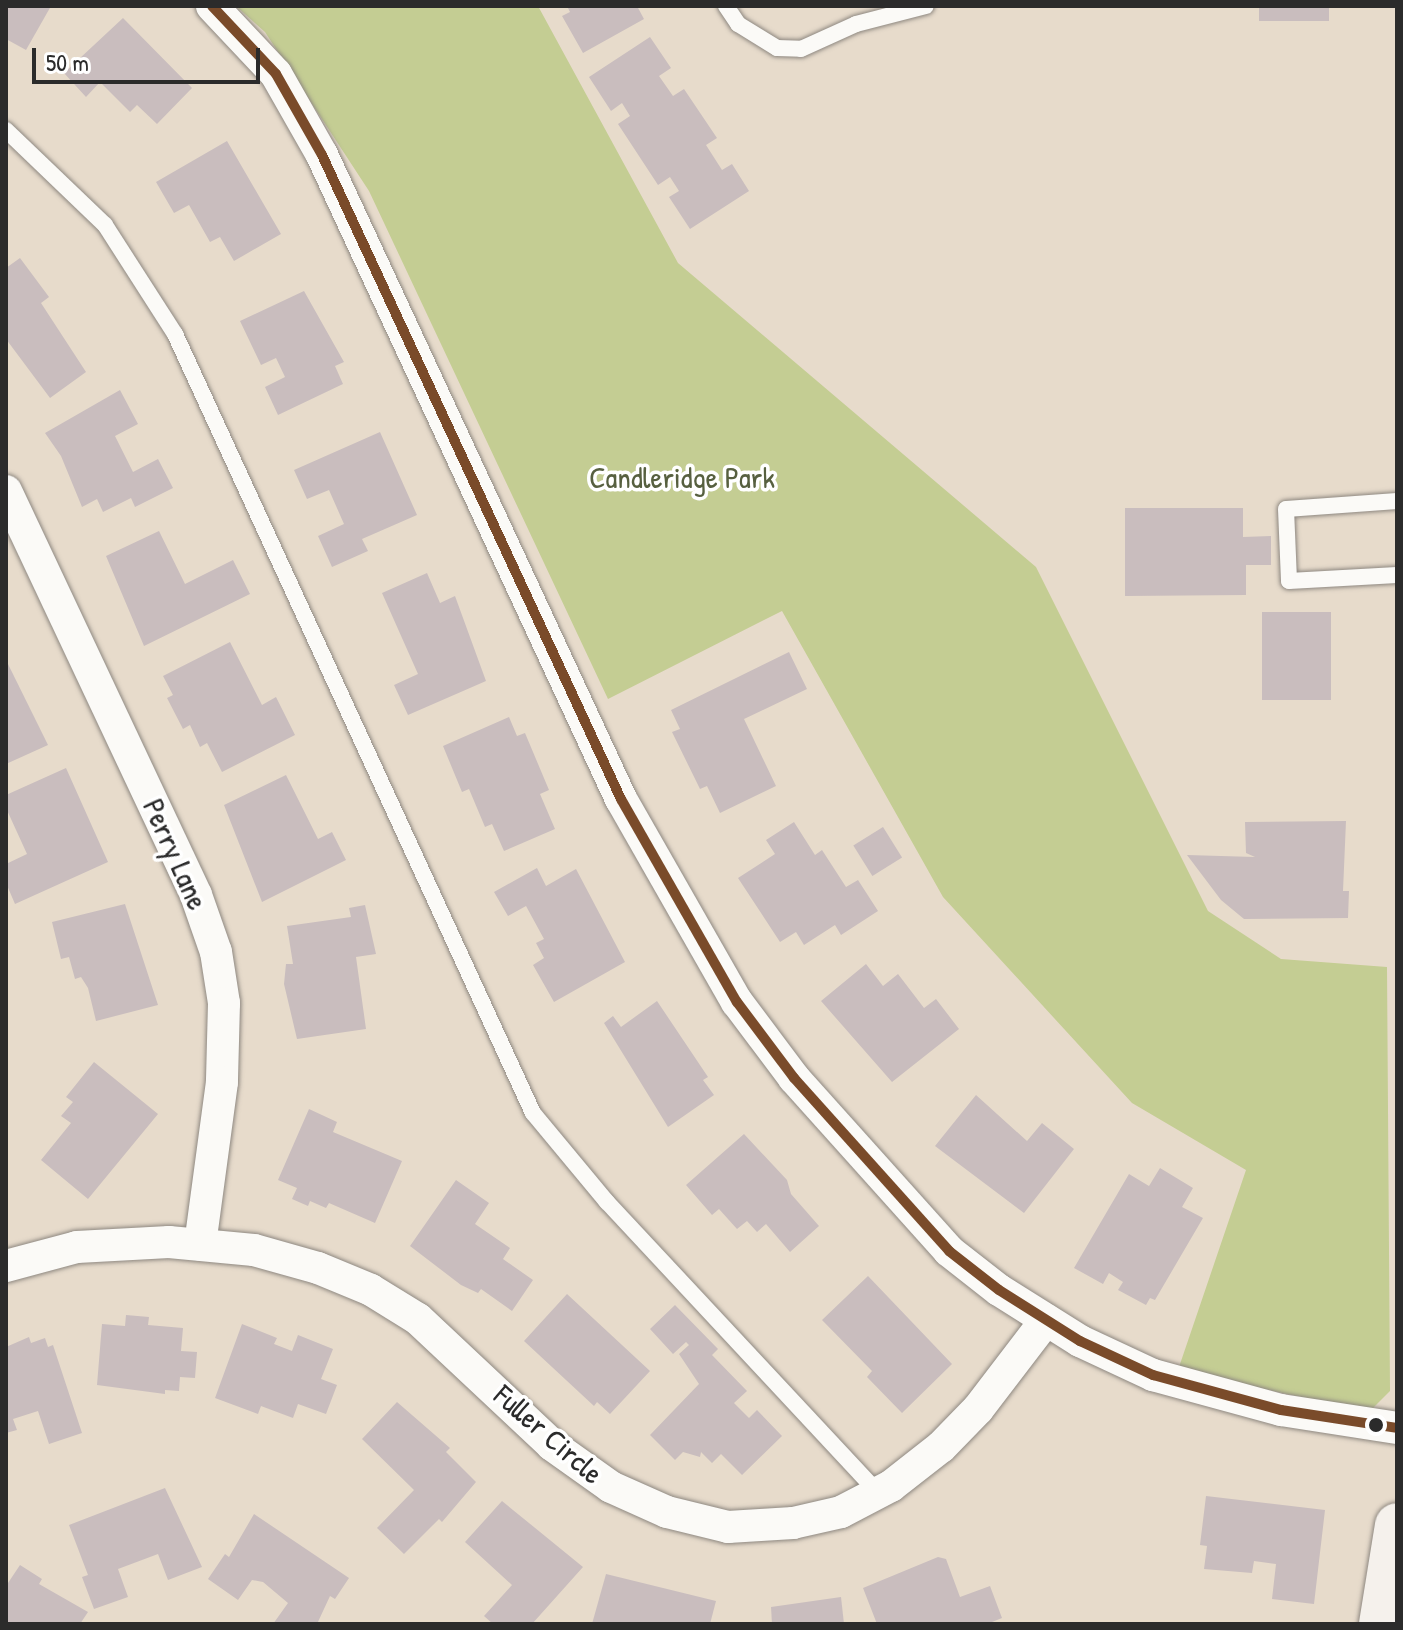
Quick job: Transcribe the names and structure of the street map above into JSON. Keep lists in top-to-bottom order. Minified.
{"streets":{"street":["Perry Lane","Fuller Circle"]},"crossings":[["Perry Lane","Fuller Circle"]],"parks":["Candleridge Park"],"scale_bar":"50 m"}
